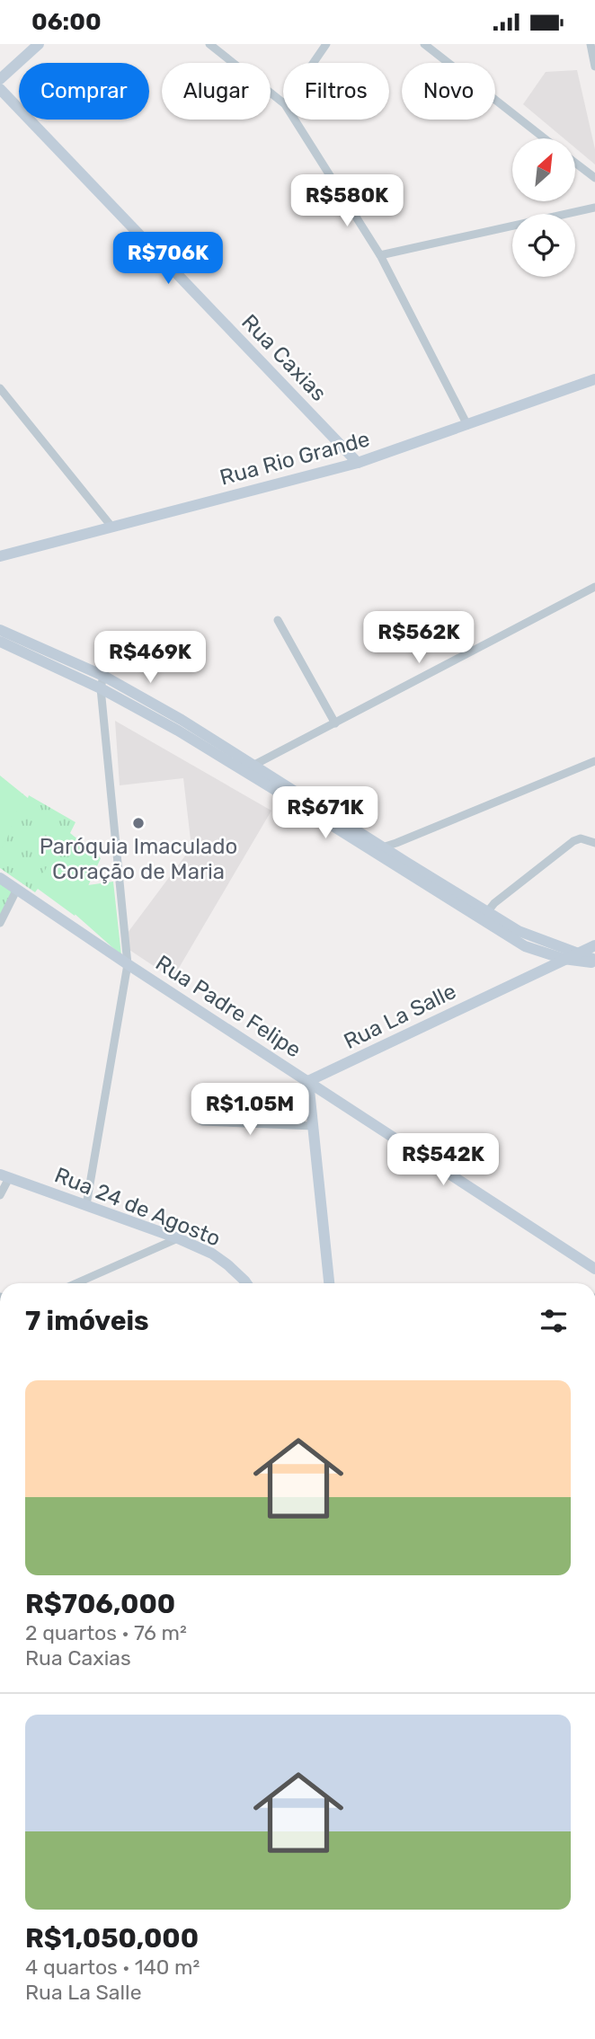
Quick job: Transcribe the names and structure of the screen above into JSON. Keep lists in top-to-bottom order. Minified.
{"streets":{"main road":["Rua Caxias","Rua Rio Grande","Rua Padre Felipe","Rua La Salle","Rua 24 de Agosto"]},"crossings":[["Rua Caxias","Rua Rio Grande"],["Rua Padre Felipe","Rua La Salle"]],"places":["Paróquia Imaculado Coração de Maria"],"north":"top right","page":{"status":"06:00","chip":["Comprar","Alugar","Filtros","Novo"],"price":["R$580K","R$706K","R$562K","R$469K","R$671K","R$1.05M","R$542K"],"heading":"7 imóveis","list":[{"name":"R$706,000","note":"2 quartos · 76 m² · Rua Caxias"},{"name":"R$1,050,000","note":"4 quartos · 140 m² · Rua La Salle"}]}}
